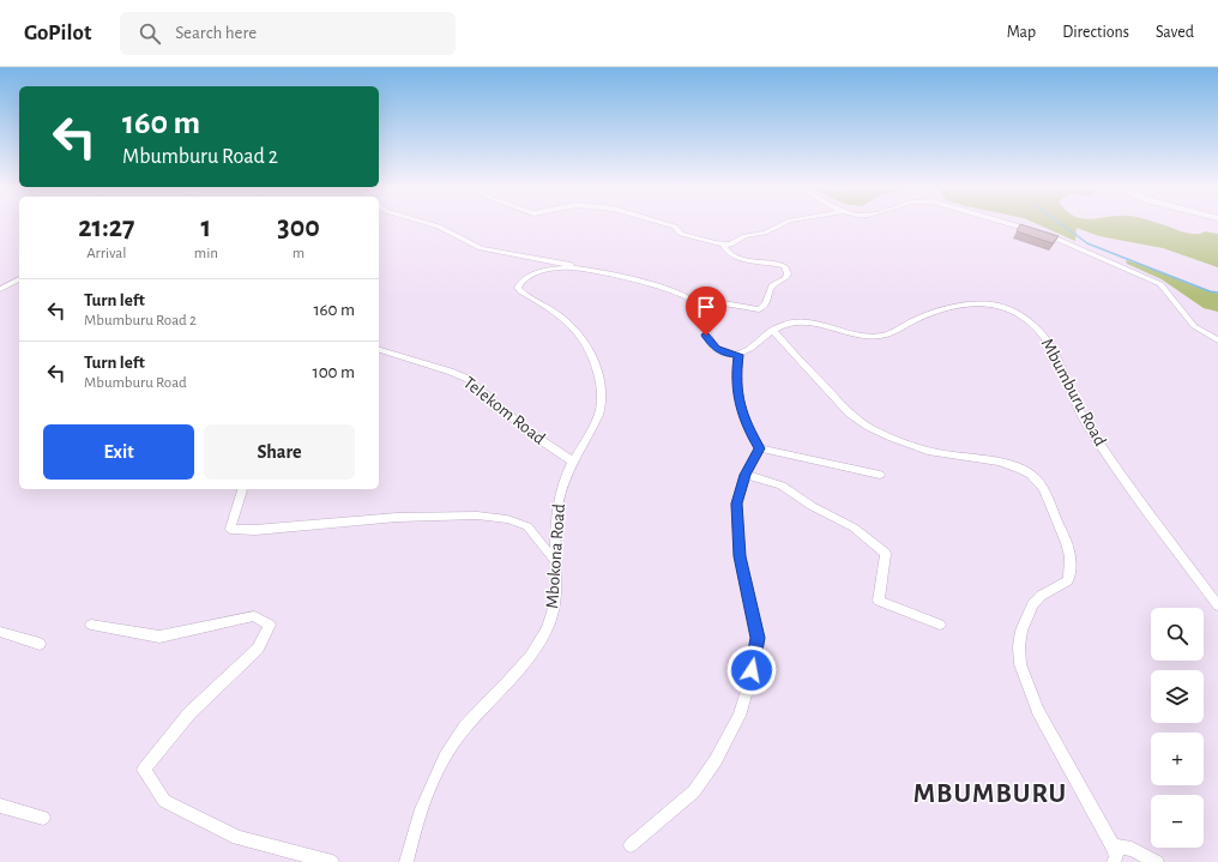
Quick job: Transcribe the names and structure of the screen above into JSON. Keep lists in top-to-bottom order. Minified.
{"streets":{"street":["Mbumburu Road","Telekom Road","Mbokona Road"]},"crossings":[["Telekom Road","Mbokona Road"]],"districts":["MBUMBURU"],"page":{"header":"GoPilot","search":"Search here","nav":["Map","Directions","Saved"],"turn":["160 m","Mbumburu Road 2"],"eta":["21:27","Arrival","1","min","300","m"],"list":[{"name":"Turn left","note":"Mbumburu Road 2","value":"160 m"},{"name":"Turn left","note":"Mbumburu Road","value":"100 m"}],"buttons":["Exit","Share"],"map_buttons":["+","−"]}}
